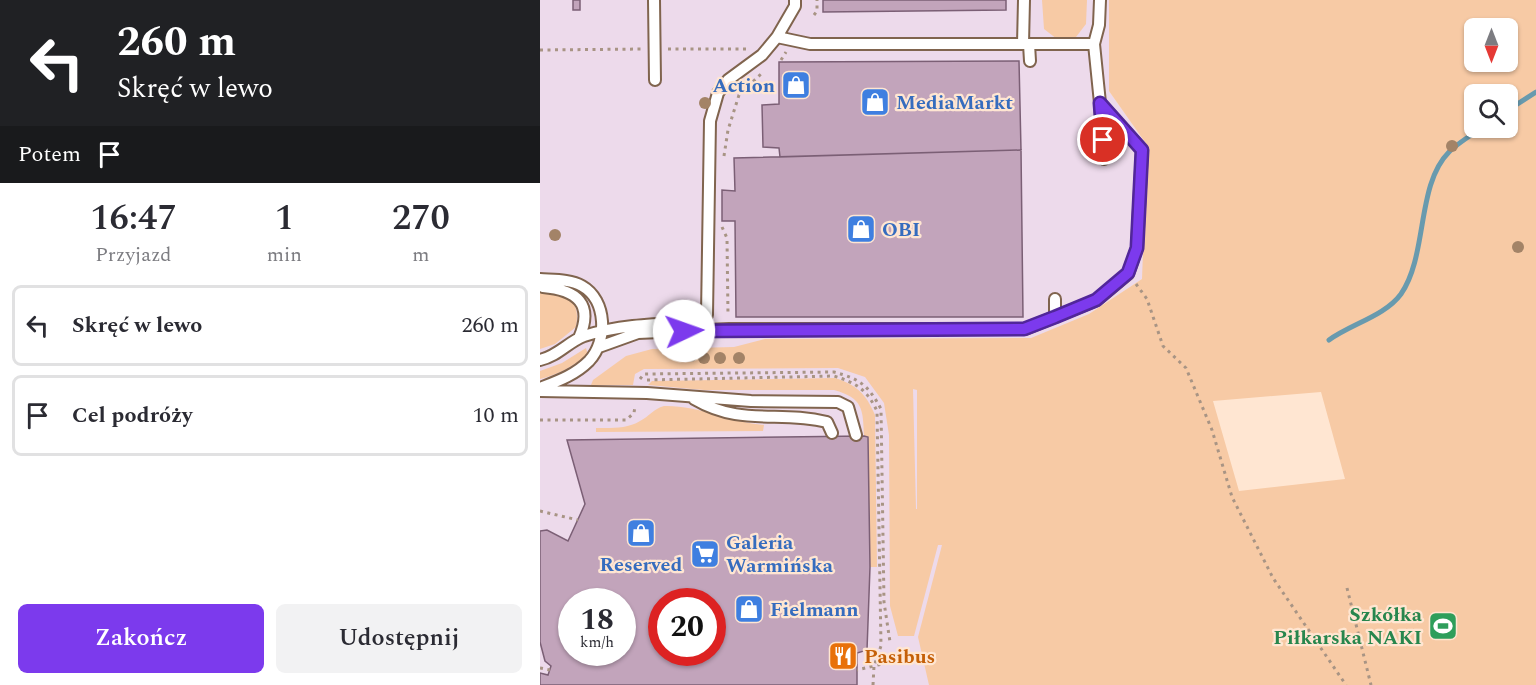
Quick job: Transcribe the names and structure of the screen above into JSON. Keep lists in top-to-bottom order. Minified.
{"places":{"shop":["Action","MediaMarkt","OBI","Reserved","Fielmann"],"supermarket":["Galeria Warmińska"],"sports":["Szkółka Piłkarska NAKI"],"restaurant":["Pasibus"]},"north":"bottom","page":{"turn":["260 m","Skręć w lewo"],"then":"Potem","eta":["16:47","Przyjazd","1","min","270","m"],"list":[{"name":"Skręć w lewo","value":"260 m"},{"name":"Cel podróży","value":"10 m"}],"speed":"18 km/h","limit":"20","buttons":["Zakończ","Udostępnij"]}}
